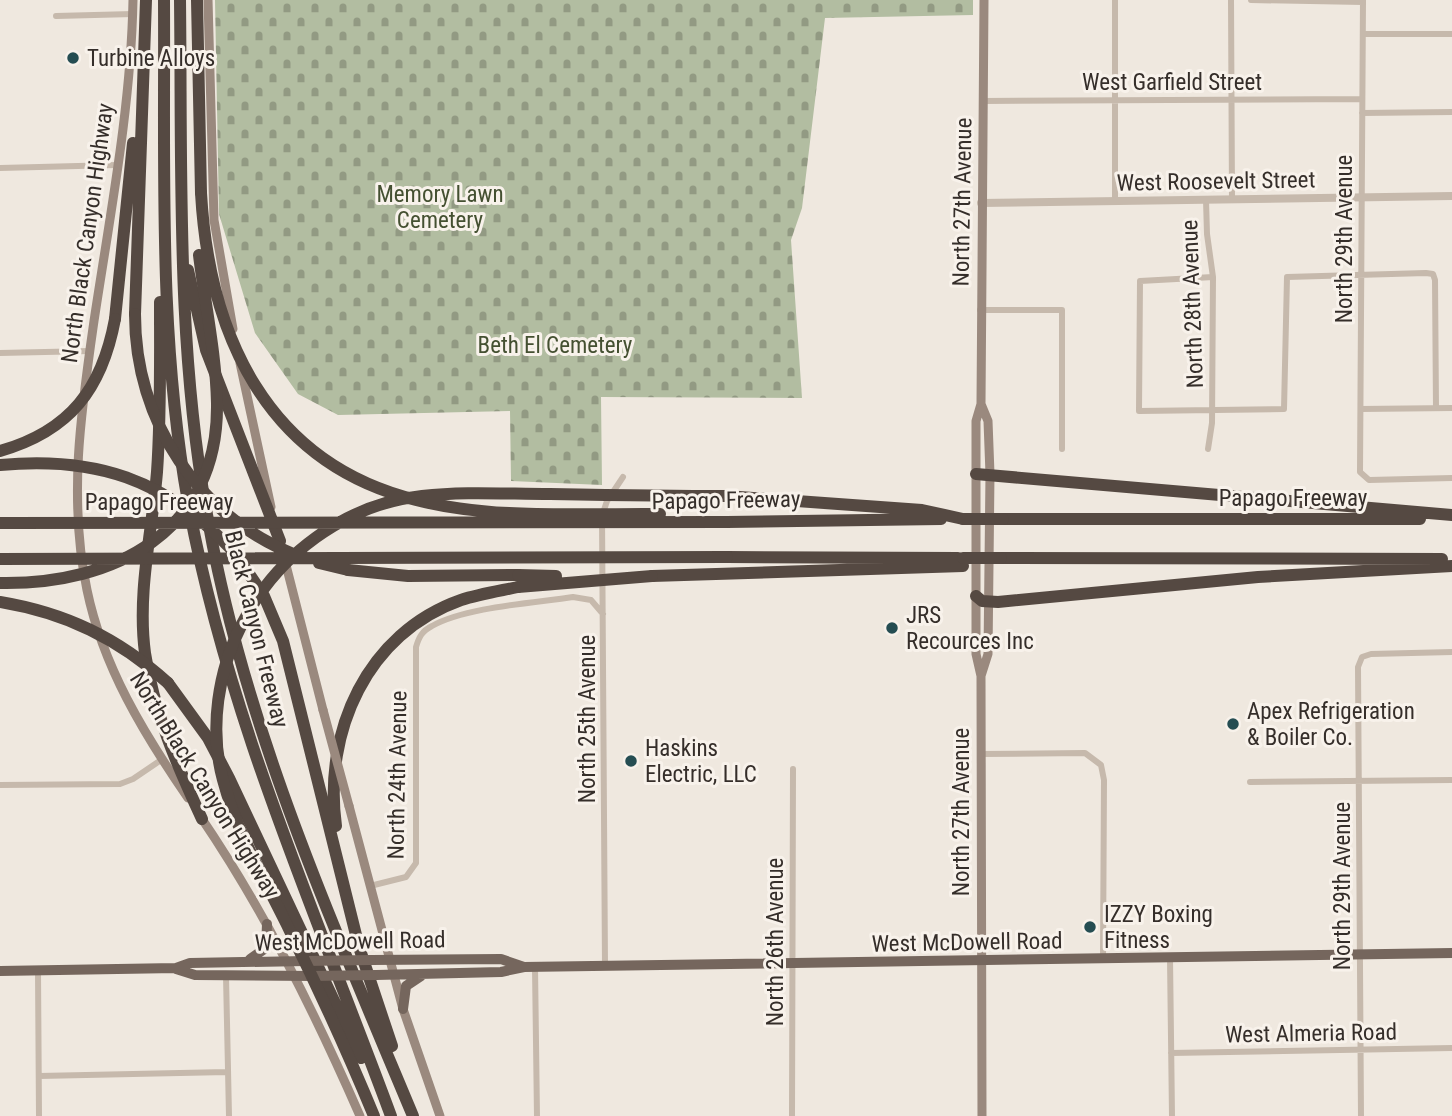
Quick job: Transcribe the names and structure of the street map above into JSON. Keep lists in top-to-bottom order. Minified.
{"streets":{"highway":["Papago Freeway","Black Canyon Freeway"],"main road":["North 27th Avenue","North Black Canyon Highway","West McDowell Road"],"street":["West Garfield Street","West Roosevelt Street","North 29th Avenue","North 28th Avenue","North 25th Avenue","North 24th Avenue","North 26th Avenue","West Almeria Road"]},"crossings":[["West Garfield Street","North 27th Avenue"],["West Garfield Street","North 29th Avenue"],["West Roosevelt Street","North 27th Avenue"],["West Roosevelt Street","North 29th Avenue"],["West Roosevelt Street","North 28th Avenue"],["North 27th Avenue","West McDowell Road"],["North Black Canyon Highway","West McDowell Road"],["North 29th Avenue","West McDowell Road"],["North 29th Avenue","West Almeria Road"],["North 25th Avenue","North 24th Avenue"],["North 25th Avenue","West McDowell Road"],["West McDowell Road","North 26th Avenue"]],"parks":["Memory Lawn Cemetery","Beth El Cemetery"],"places":["Turbine Alloys","JRS Recources Inc","Apex Refrigeration & Boiler Co.","Haskins Electric, LLC","IZZY Boxing Fitness"]}
